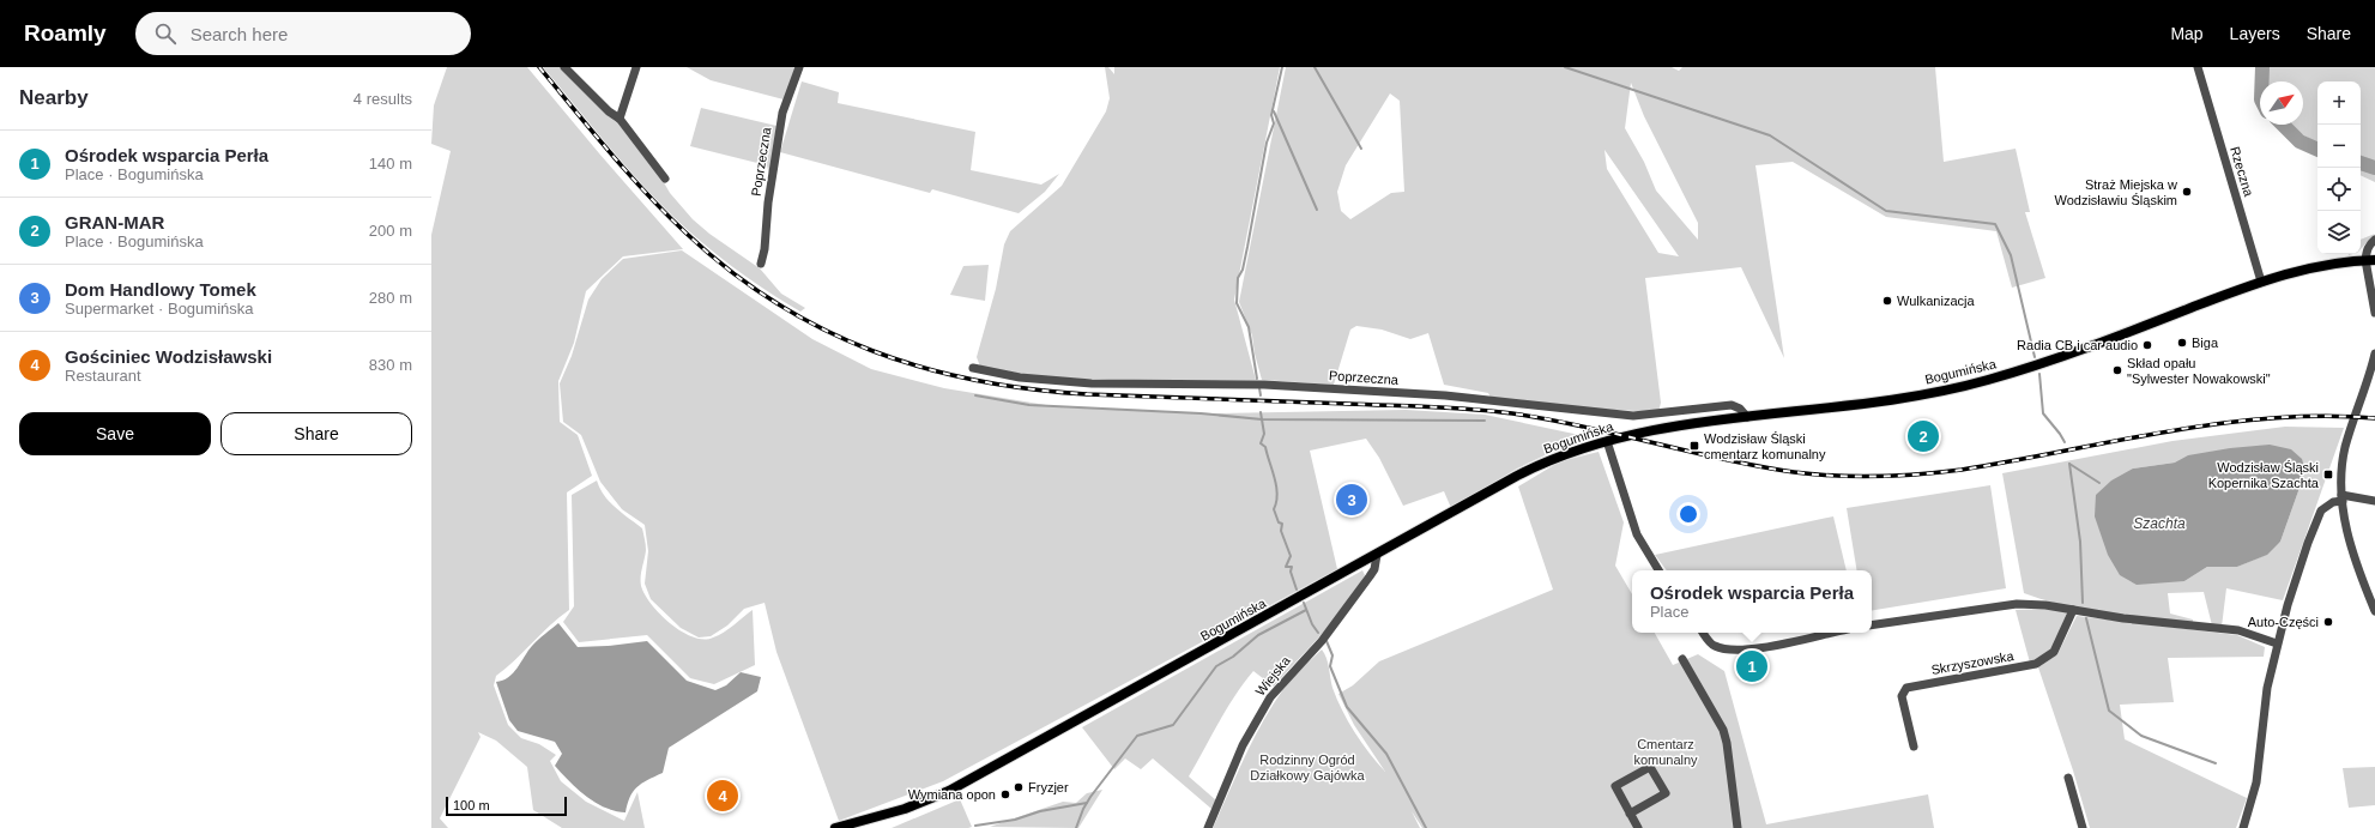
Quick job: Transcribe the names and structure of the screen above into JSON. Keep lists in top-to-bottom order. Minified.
{"streets":{"main road":["Bogumińska"],"street":["Poprzeczna","Rzeczna","Skrzyszowska","Wiejska"]},"crossings":[["Poprzeczna","Bogumińska"],["Rzeczna","Bogumińska"],["Bogumińska","Wiejska"]],"water":["Szachta"],"parks":["Cmentarz komunalny","Rodzinny Ogród Działkowy Gajówka"],"places":{"other":["Straż Miejska w Wodzisławiu Śląskim","Wulkanizacja","Biga","Radia CB i car audio","Skład opału \"Sylwester Nowakowski\"","Auto-Części","Fryzjer","Wymiana opon"],"transit":["Wodzisław Śląski cmentarz komunalny","Wodzisław Śląski Kopernika Szachta"]},"scale_bar":"100 m","north":"top right","page":{"header":"Roamly","search":"Search here","nav":["Map","Layers","Share"],"heading":["Nearby","4 results"],"map_buttons":["+","−"],"list":[{"mark":"1","name":"Ośrodek wsparcia Perła","note":"Place · Bogumińska","value":"140 m"},{"mark":"2","name":"GRAN-MAR","note":"Place · Bogumińska","value":"200 m"},{"mark":"3","name":"Dom Handlowy Tomek","note":"Supermarket · Bogumińska","value":"280 m"},{"mark":"4","name":"Gościniec Wodzisławski","note":"Restaurant","value":"830 m"}],"buttons":["Save","Share"],"pins":["2","3","1","4"],"popup":["Ośrodek wsparcia Perła","Place"],"scale":"100 m"}}
